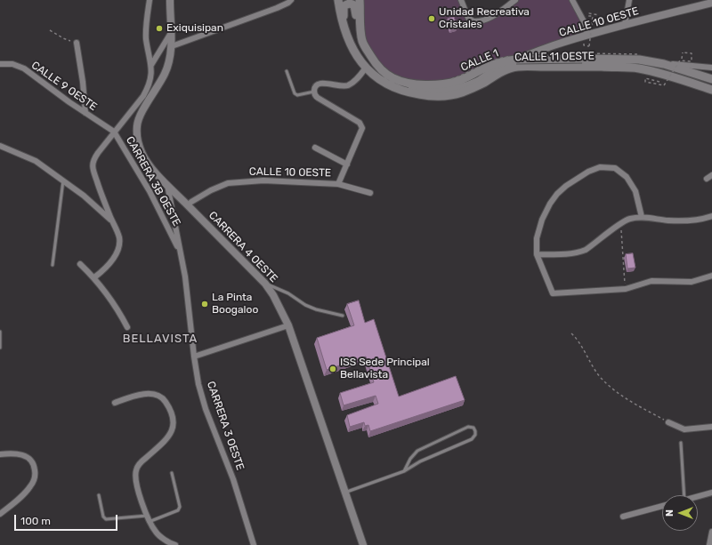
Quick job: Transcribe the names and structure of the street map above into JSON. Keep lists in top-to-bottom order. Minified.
{"streets":{"main road":["CALLE 11 OESTE","CALLE 1"],"street":["CALLE 10 OESTE","CALLE 9 OESTE","CARRERA 3B OESTE","CARRERA 4 OESTE","CARRERA 3 OESTE"]},"crossings":[["CALLE 10 OESTE","CALLE 11 OESTE"],["CALLE 10 OESTE","CALLE 1"],["CALLE 9 OESTE","CARRERA 3B OESTE"],["CARRERA 3B OESTE","CARRERA 4 OESTE"],["CARRERA 3B OESTE","CARRERA 3 OESTE"],["CARRERA 4 OESTE","CARRERA 3 OESTE"]],"districts":["BELLAVISTA"],"places":["Unidad Recreativa Cristales","Exiquisipan","La Pinta Boogaloo","ISS Sede Principal Bellavista"],"scale_bar":"100 m","north":"left"}
